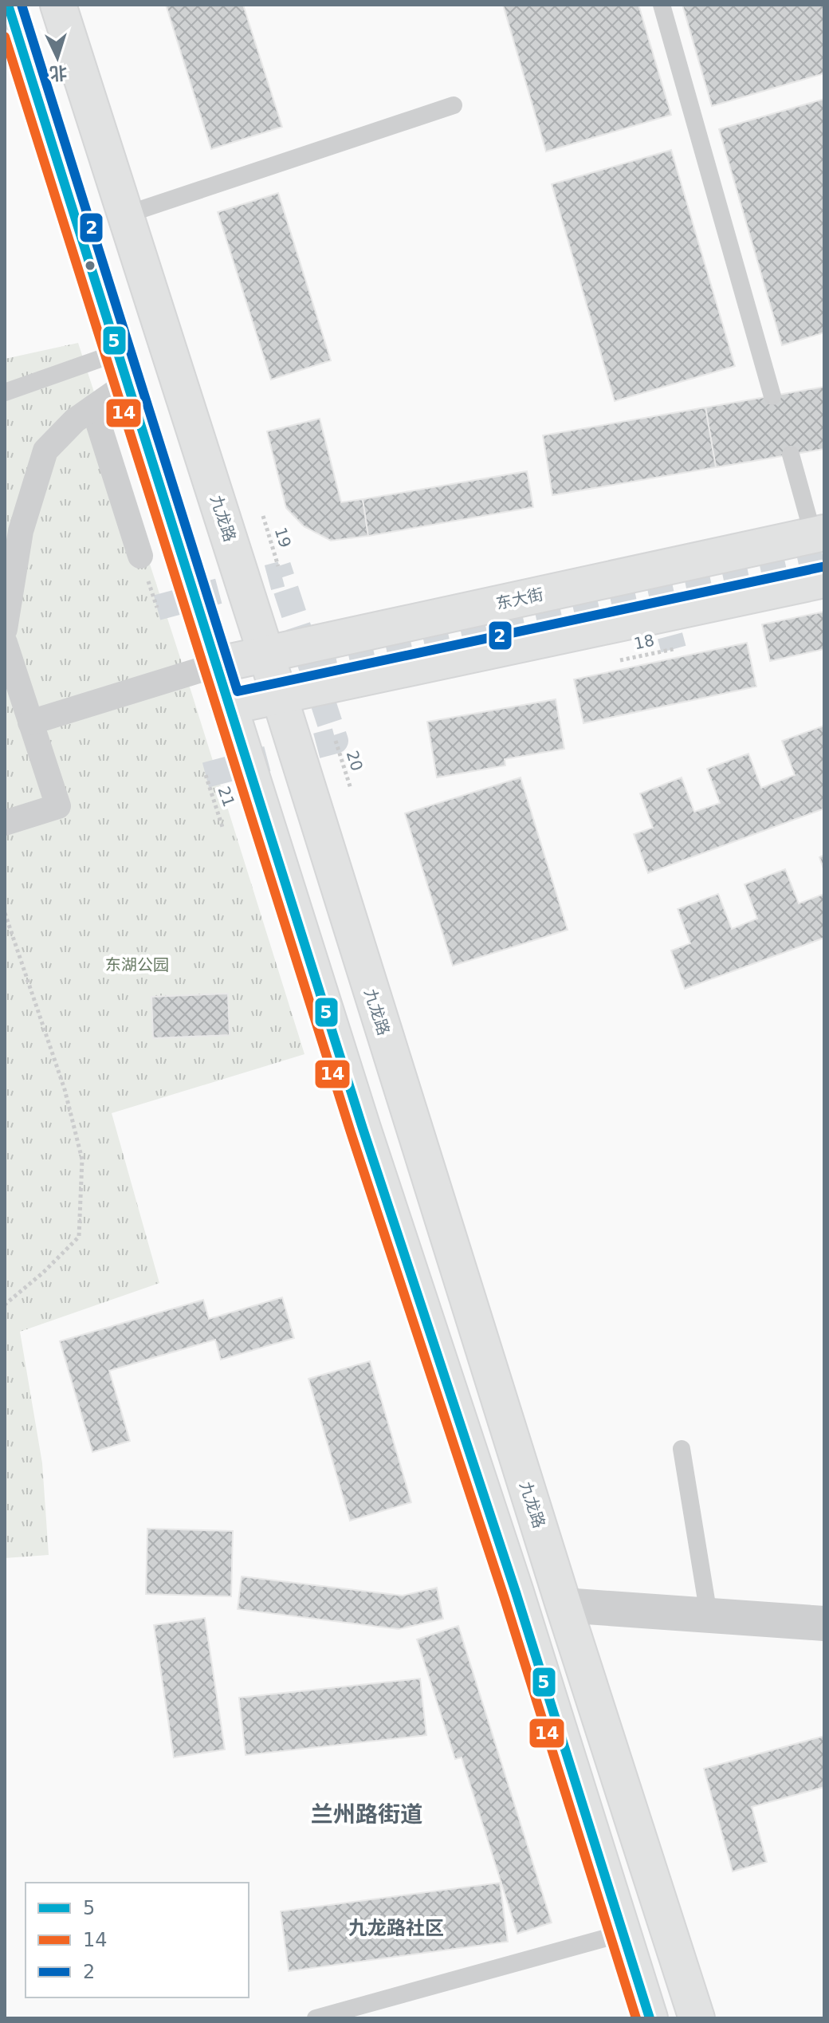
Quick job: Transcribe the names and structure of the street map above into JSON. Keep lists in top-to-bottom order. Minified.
{"streets":{"main road":["九龙路","东大街"],"path":["19","18","20","21"]},"crossings":[["九龙路","东大街"]],"districts":["兰州路街道","九龙路社区"],"parks":["东湖公园"],"lines":["transit line 5","transit line 2","transit line 14"],"legend":["5","14","2"],"north":"bottom"}
